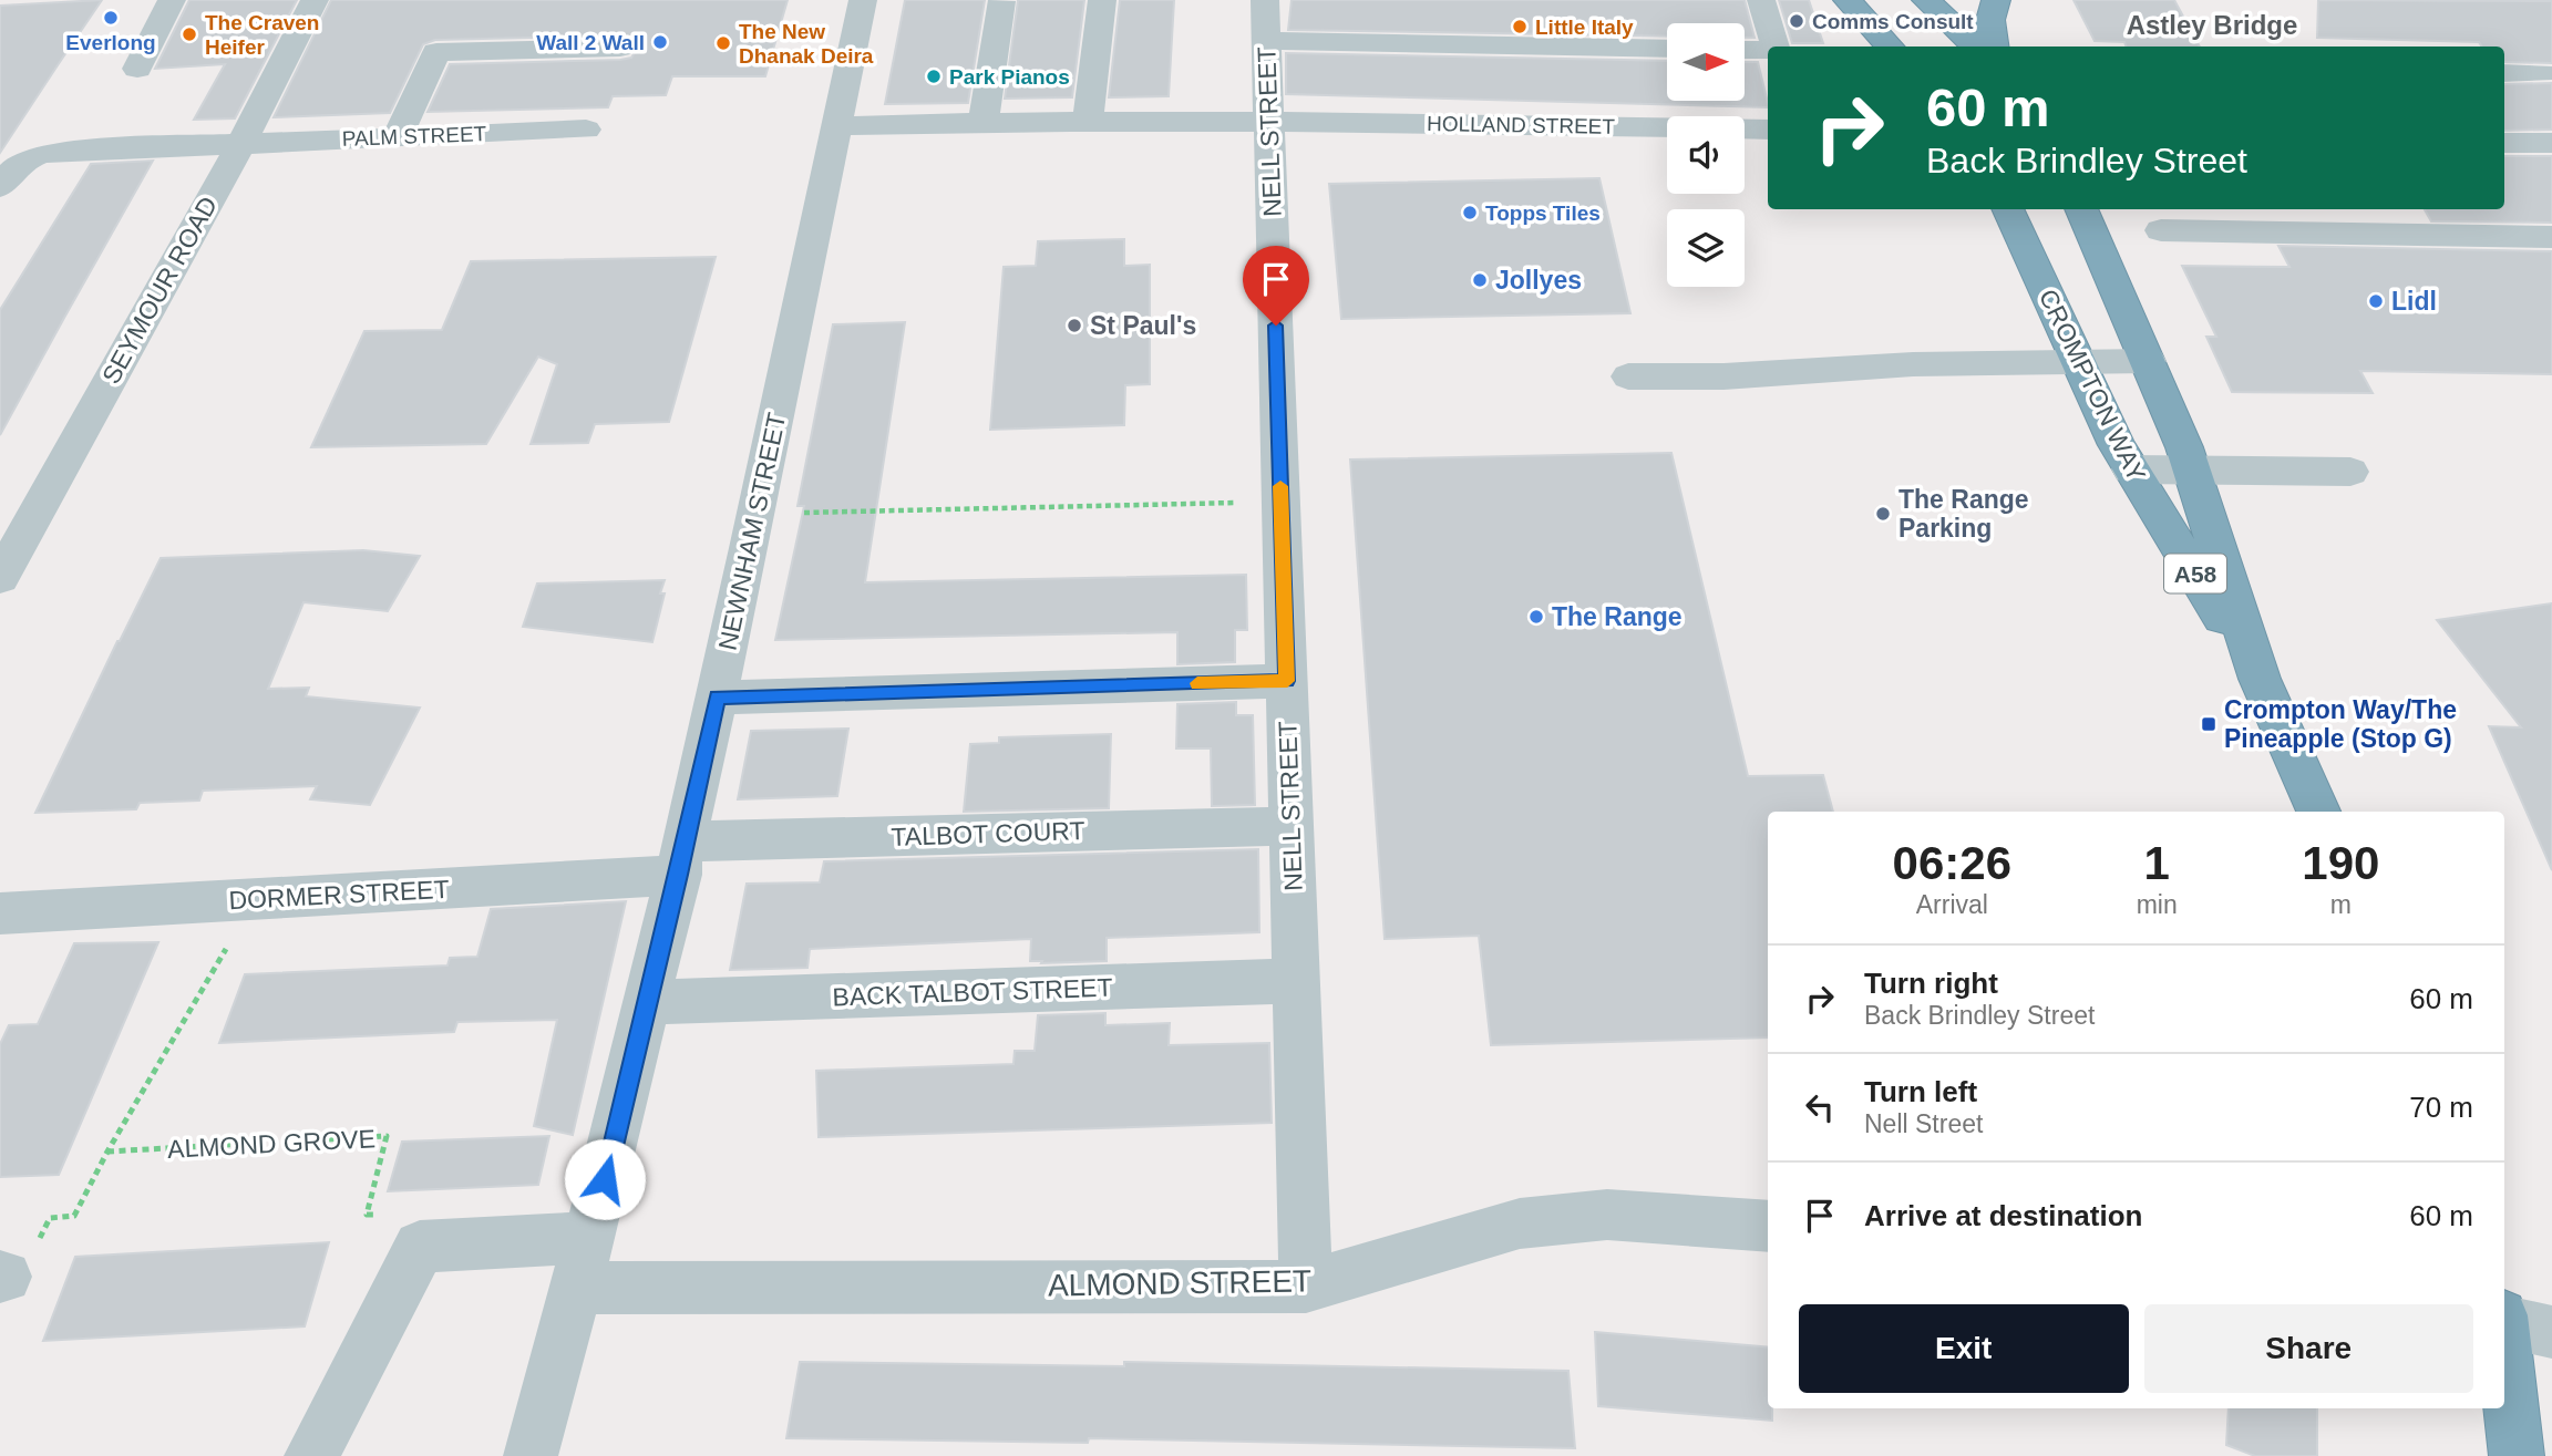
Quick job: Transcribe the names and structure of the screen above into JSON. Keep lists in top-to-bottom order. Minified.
{"streets":{"highway":["CROMPTON WAY","A58"],"street":["HOLLAND STREET","NELL STREET","PALM STREET","SEYMOUR ROAD","NEWNHAM STREET","TALBOT COURT","DORMER STREET","BACK TALBOT STREET","ALMOND STREET"],"path":["ALMOND GROVE"]},"crossings":[["HOLLAND STREET","NELL STREET"],["HOLLAND STREET","NEWNHAM STREET"],["NELL STREET","TALBOT COURT"],["NELL STREET","BACK TALBOT STREET"],["NELL STREET","ALMOND STREET"],["PALM STREET","SEYMOUR ROAD"],["NEWNHAM STREET","TALBOT COURT"],["NEWNHAM STREET","DORMER STREET"],["NEWNHAM STREET","BACK TALBOT STREET"],["NEWNHAM STREET","ALMOND STREET"],["TALBOT COURT","DORMER STREET"]],"districts":["Astley Bridge"],"places":{"other":["Everlong","Comms Consult","Little Italy","The Craven Heifer","Wall 2 Wall","The New Dhanak Deira","Park Pianos","Topps Tiles","Jollyes","Lidl","St Paul's","The Range Parking","The Range"],"transit":["Crompton Way/The Pineapple (Stop G)"]},"north":"right","page":{"turn":["60 m","Back Brindley Street"],"eta":["06:26","Arrival","1","min","190","m"],"list":[{"name":"Turn right","note":"Back Brindley Street","value":"60 m"},{"name":"Turn left","note":"Nell Street","value":"70 m"},{"name":"Arrive at destination","value":"60 m"}],"buttons":["Exit","Share"]}}
